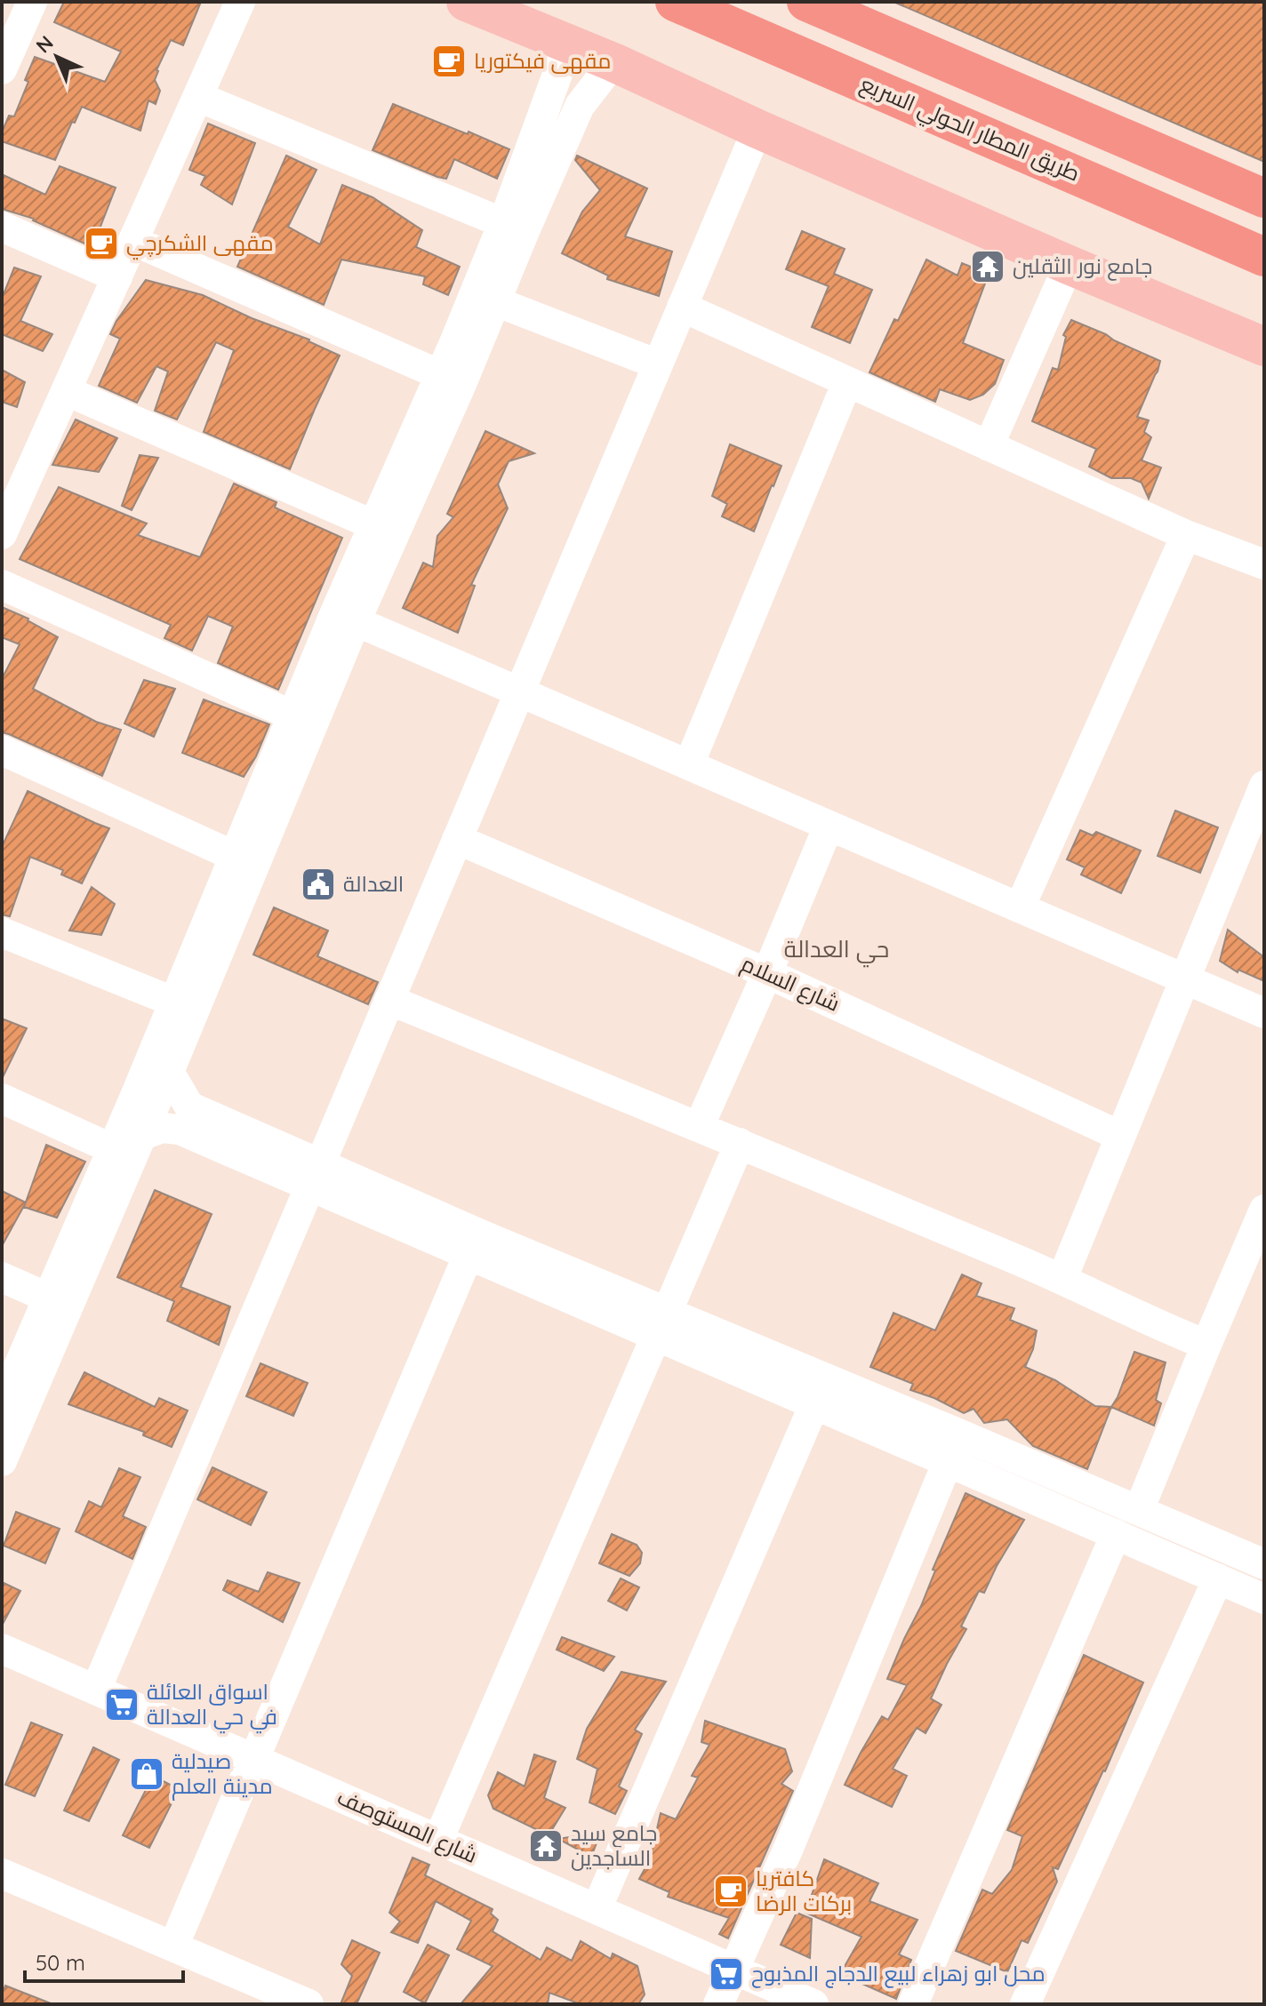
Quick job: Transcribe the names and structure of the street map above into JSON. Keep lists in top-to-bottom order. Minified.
{"streets":{"highway":["طريق المطار الحولي السريع"],"street":["شارع السلام","شارع المستوصف"]},"districts":["حي العدالة"],"places":{"cafe":["مقهى فيكتوريا","مقهى الشكرچي","كافتريا بركات الرضا"],"temple":["جامع نور الثقلين","جامع سيد الساجدين"],"public building":["العدالة"],"supermarket":["اسواق العائلة في حي العدالة","محل ابو زهراء لبيع الدجاج المذبوح"],"shop":["صيدلية مدينة العلم"]},"scale_bar":"50 m","north":"top left"}
